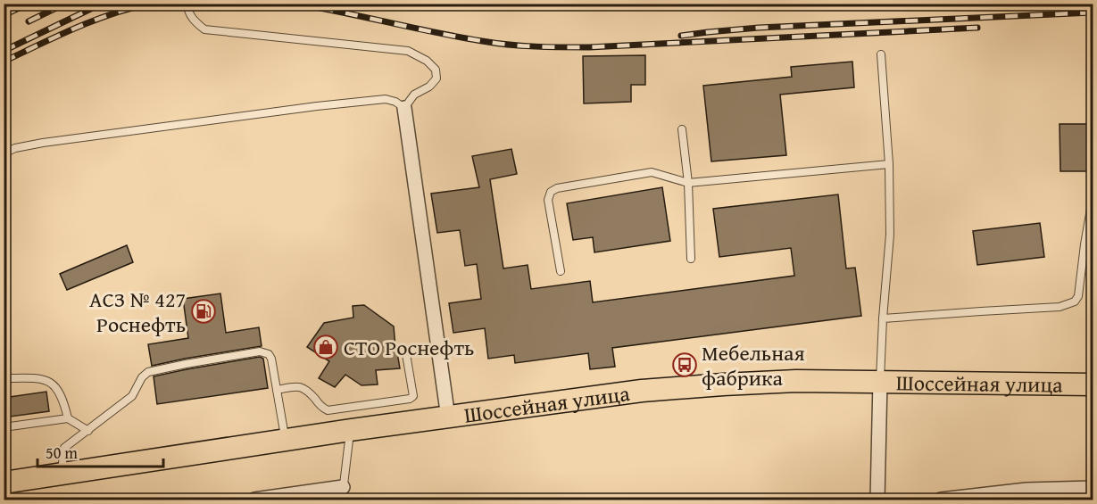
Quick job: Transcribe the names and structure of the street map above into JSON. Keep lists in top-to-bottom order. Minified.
{"streets":{"main road":["Шоссейная улица"]},"places":{"fuel station":["АСЗ № 427 Роснефть"],"shop":["СТО Роснефть"],"bus stop":["Мебельная фабрика"]},"scale_bar":"50 m"}
